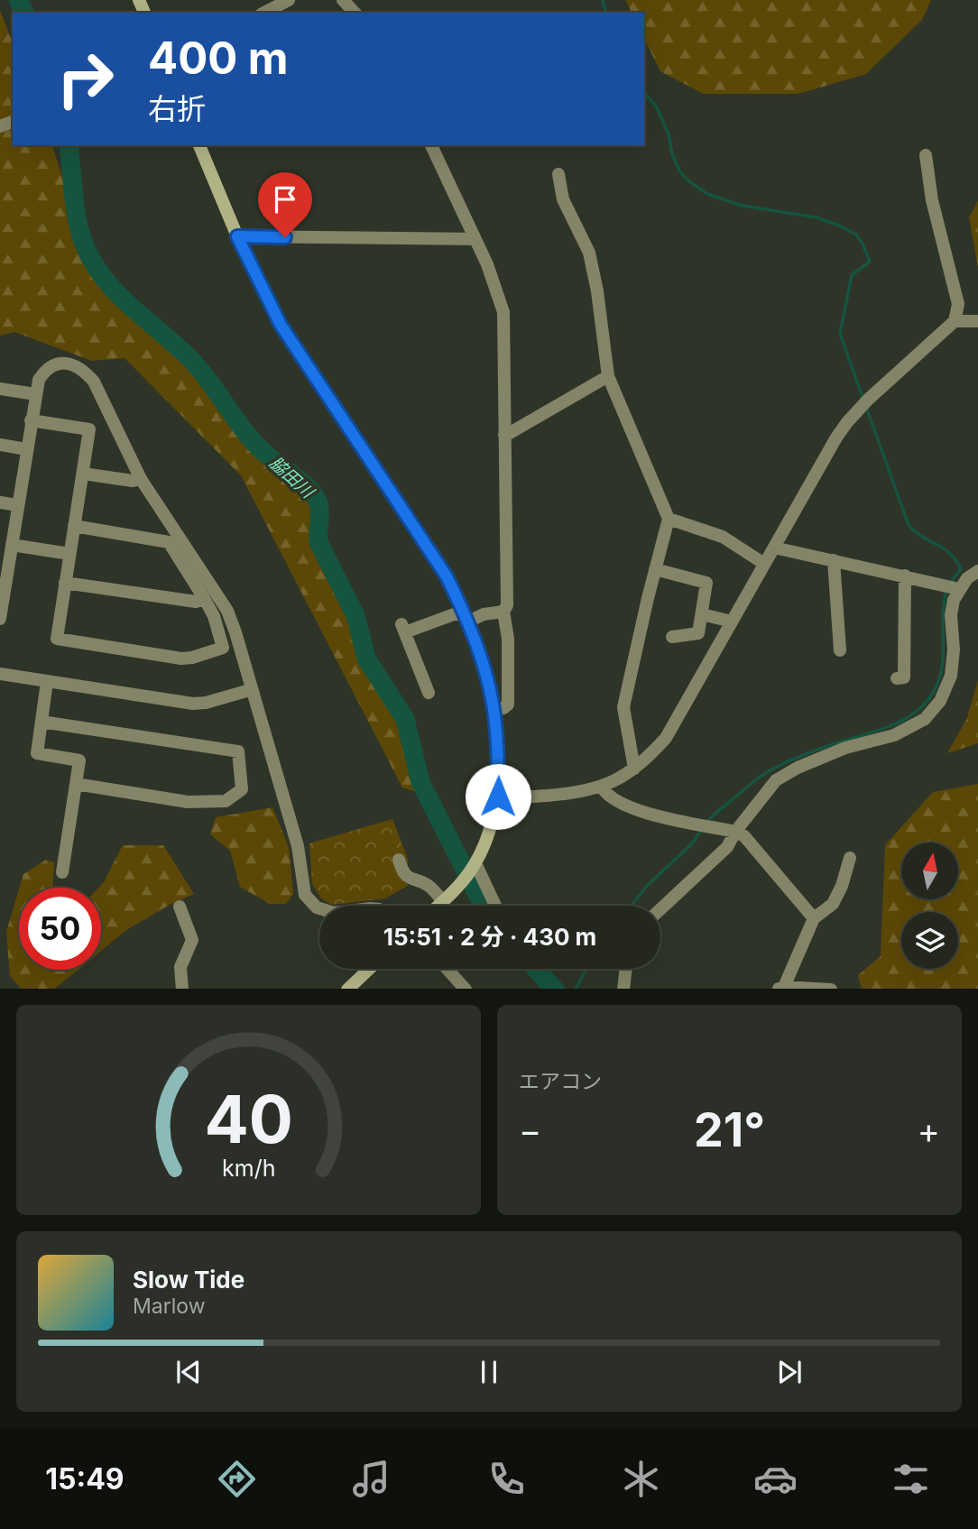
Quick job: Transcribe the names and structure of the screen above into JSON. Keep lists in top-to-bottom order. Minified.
{"water":["脇田川"],"north":"top","page":{"turn":["400 m","右折"],"limit":"50","trip":"15:51 · 2 分 · 430 m","tile":"エアコン","heat":["−","21°","+"],"song":["Slow Tide","Marlow"],"tabs":"15:49","gauge":["40","km/h"]}}
